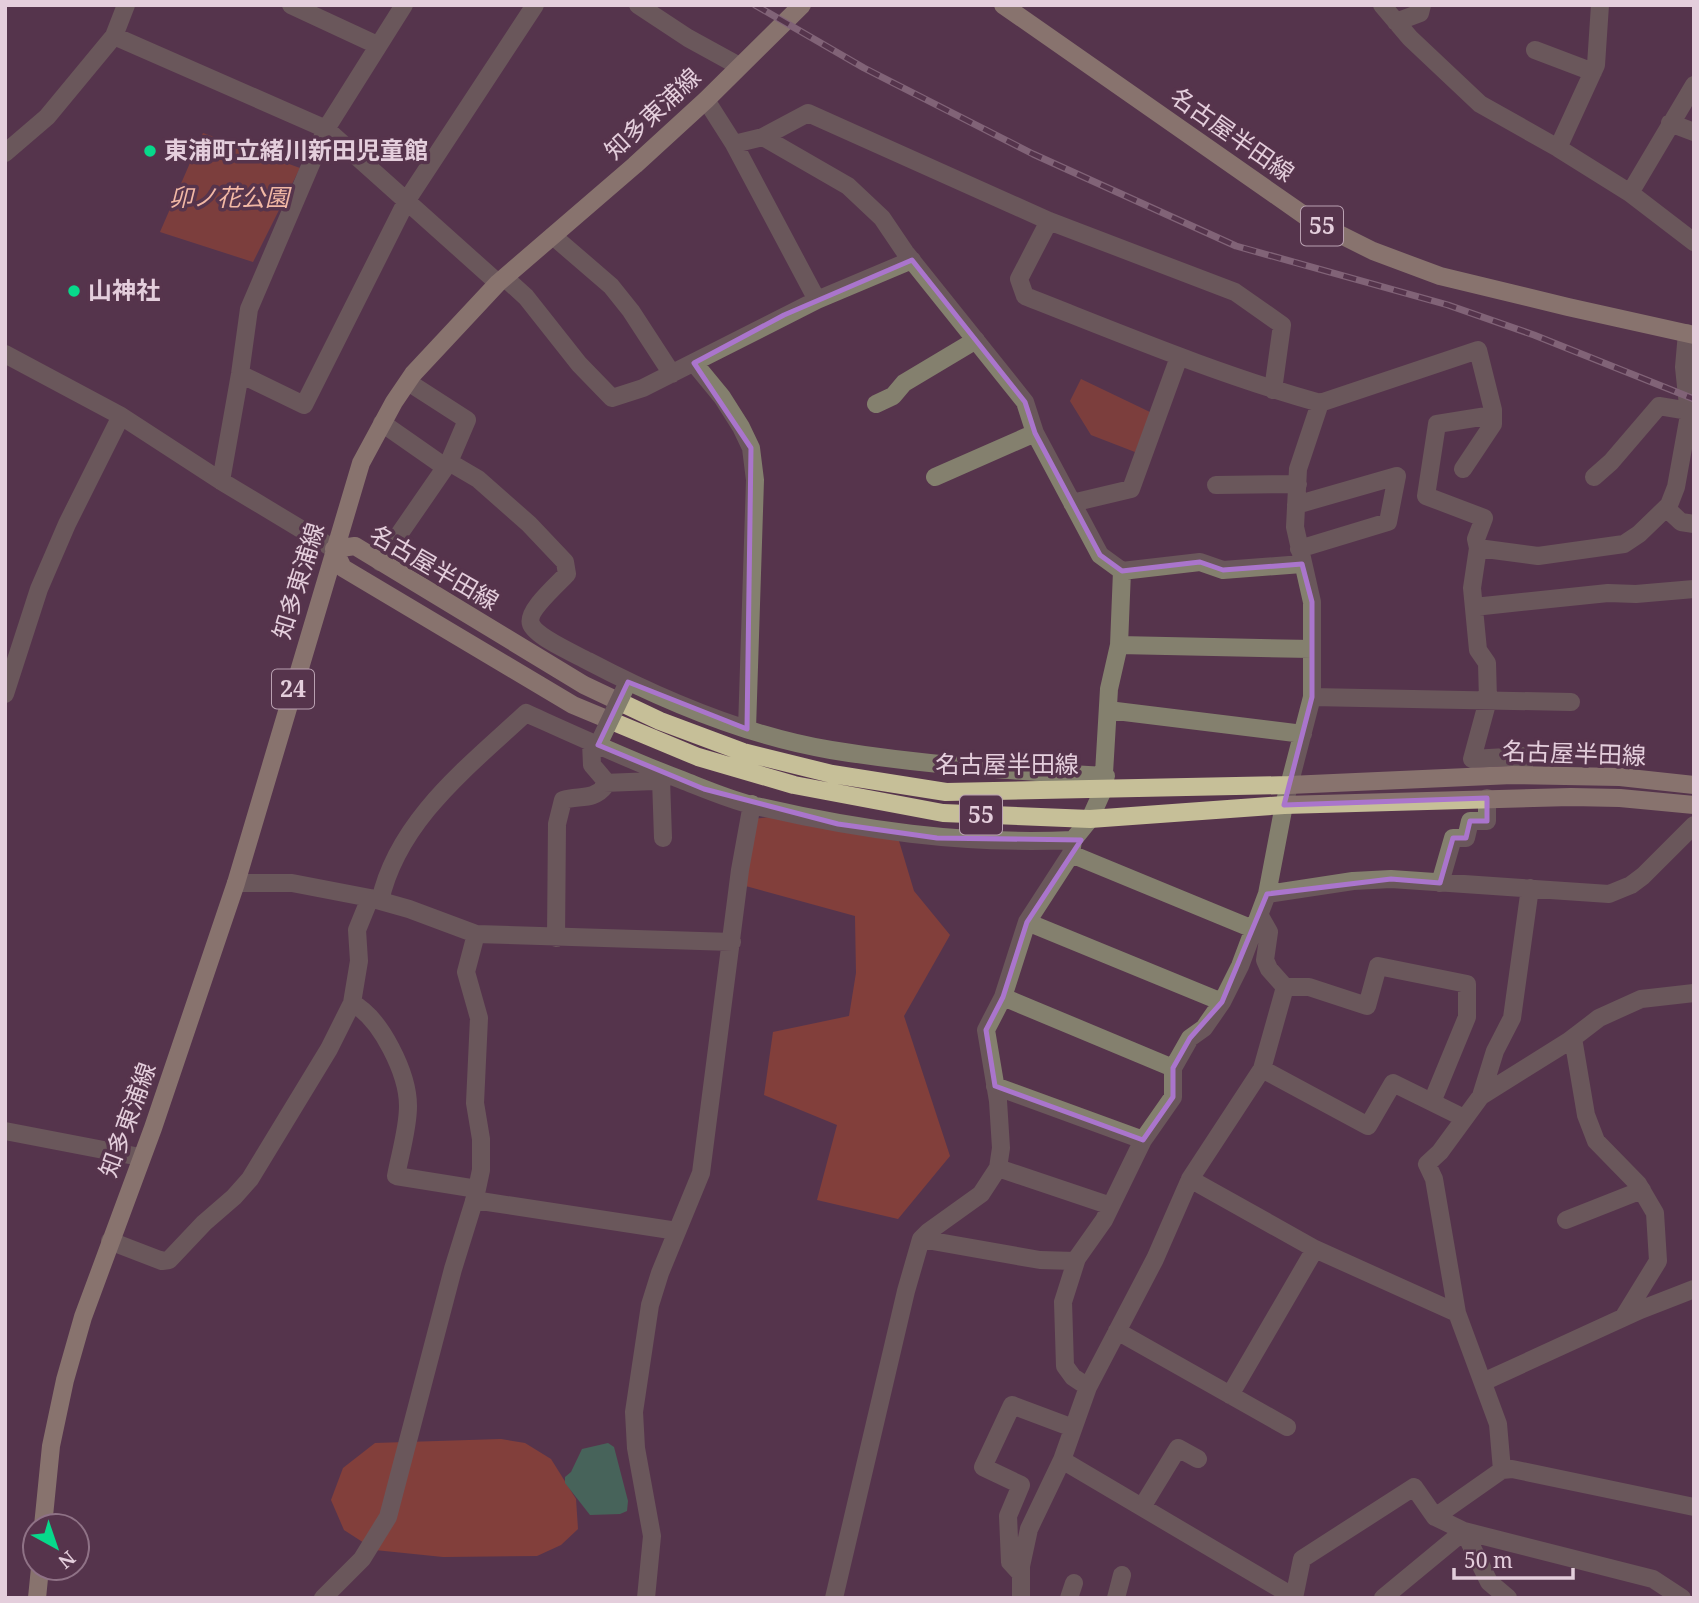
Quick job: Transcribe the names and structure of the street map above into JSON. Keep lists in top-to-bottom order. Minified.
{"streets":{"main road":["知多東浦線","名古屋半田線","55","24"]},"crossings":[["知多東浦線","名古屋半田線"]],"parks":["卯ノ花公園"],"places":["東浦町立緒川新田児童館","山神社"],"scale_bar":"50 m","north":"bottom right"}
